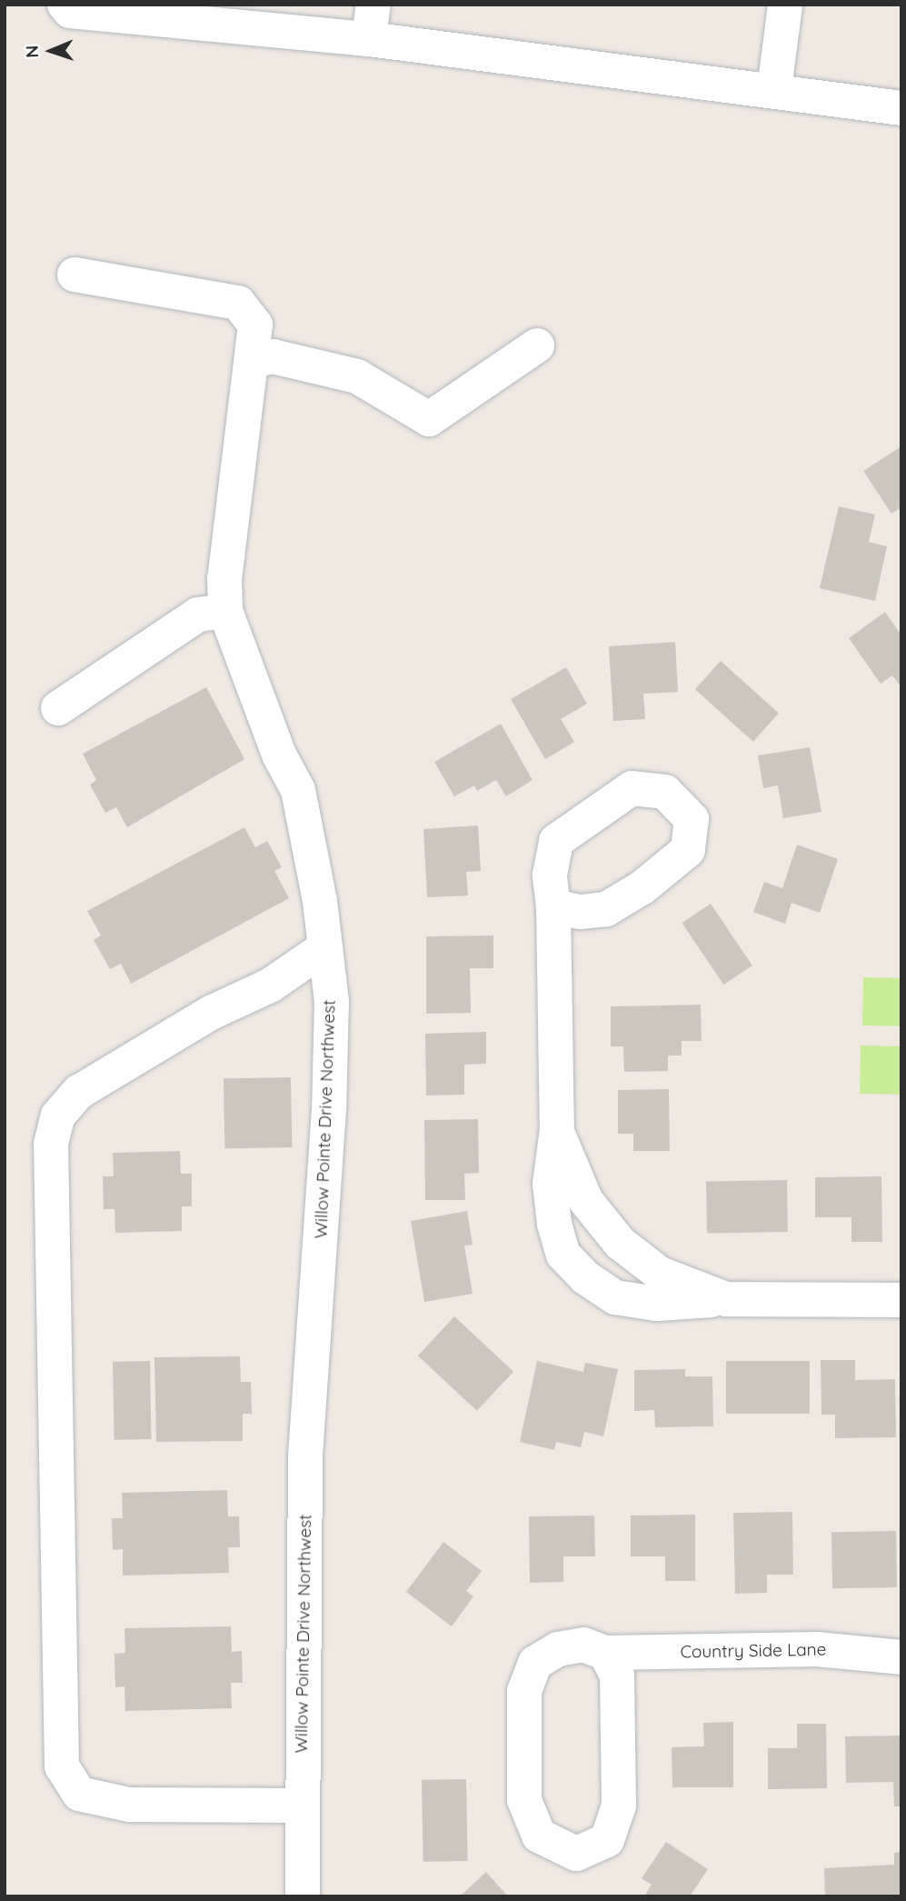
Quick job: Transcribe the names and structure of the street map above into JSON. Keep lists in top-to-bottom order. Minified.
{"streets":{"street":["Willow Pointe Drive Northwest","Country Side Lane"]},"north":"left"}
